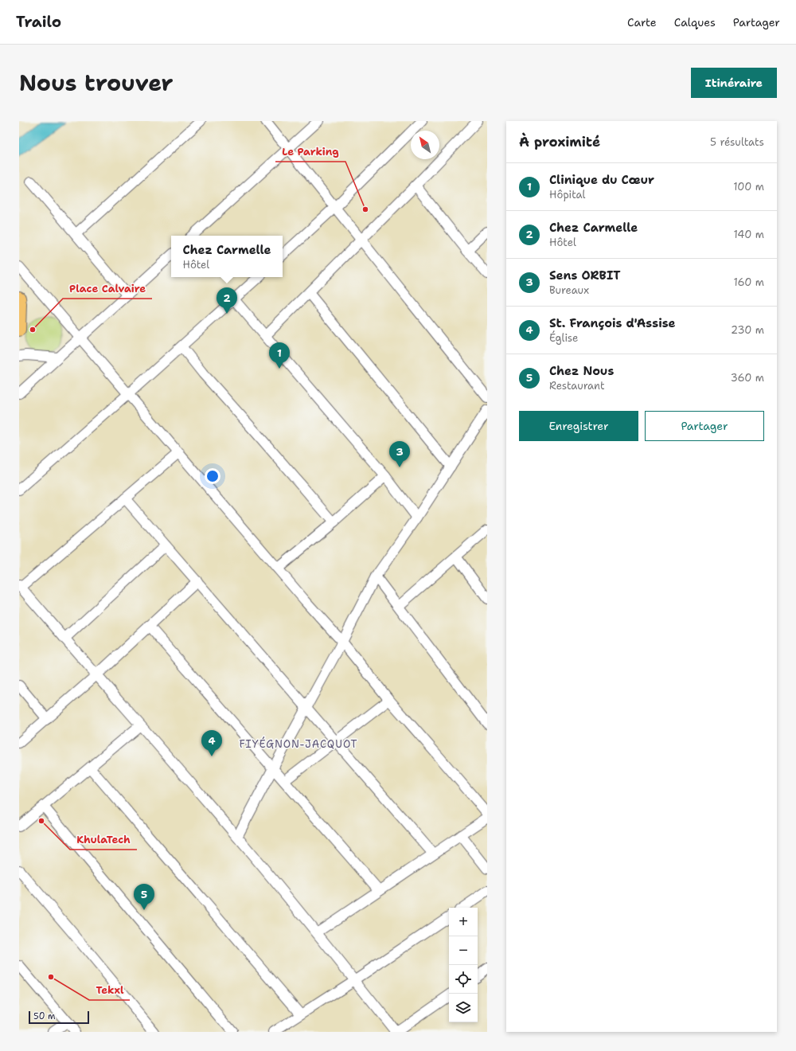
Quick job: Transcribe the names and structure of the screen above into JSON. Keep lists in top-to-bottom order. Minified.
{"districts":["FIYÉGNON-JACQUOT"],"places":["Le Parking","Place Calvaire","KhulaTech","Tekxl"],"scale_bar":"50 m","north":"top left","page":{"header":"Trailo","nav":["Carte","Calques","Partager"],"title":"Nous trouver","buttons":["Itinéraire",["Enregistrer","Partager"]],"heading":["À proximité","5 résultats"],"list":[{"mark":"1","name":"Clinique du Cœur","note":"Hôpital","value":"100 m"},{"mark":"2","name":"Chez Carmelle","note":"Hôtel","value":"140 m"},{"mark":"3","name":"Sens ORBIT","note":"Bureaux","value":"160 m"},{"mark":"4","name":"St. François d'Assise","note":"Église","value":"230 m"},{"mark":"5","name":"Chez Nous","note":"Restaurant","value":"360 m"}],"popup":["Chez Carmelle","Hôtel"],"pins":["2","1","3","4","5"],"map_buttons":["+","−"],"scale":"50 m"}}
